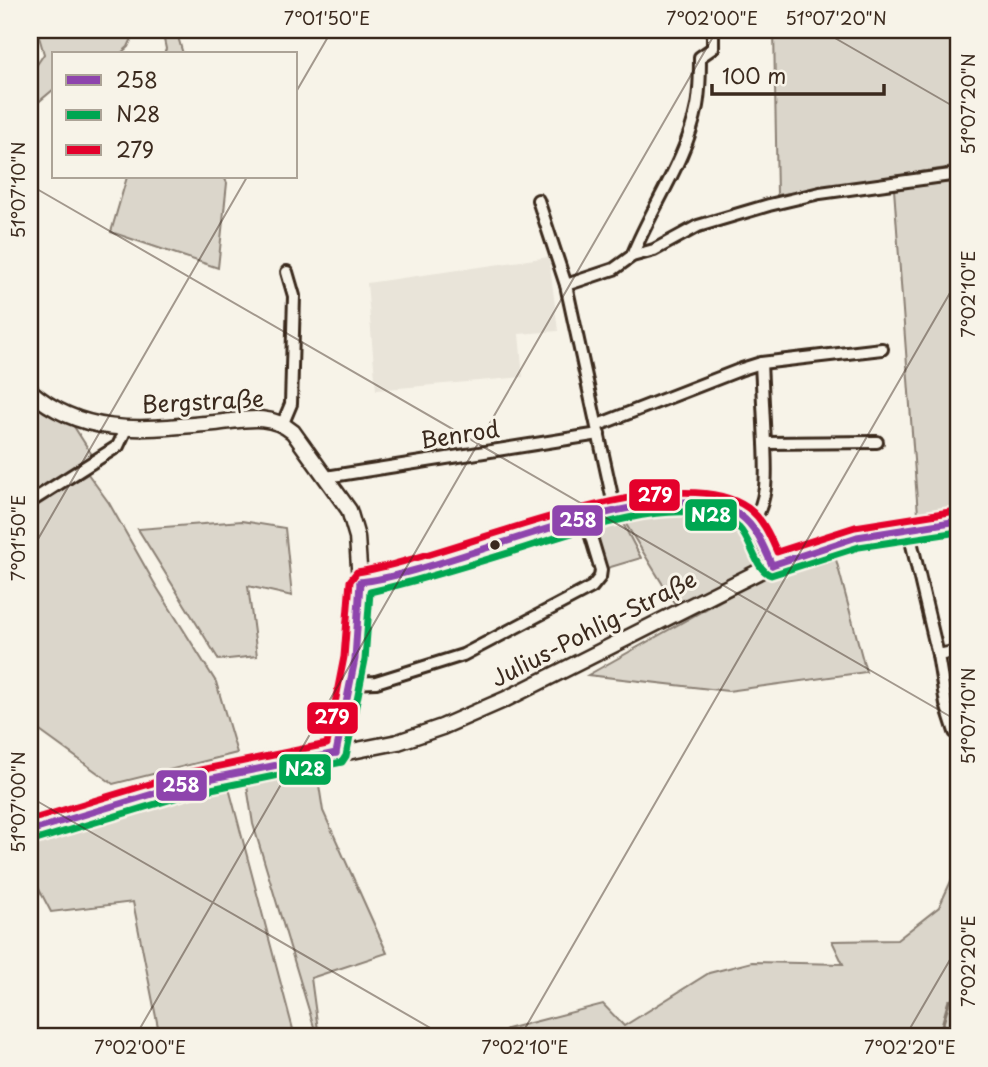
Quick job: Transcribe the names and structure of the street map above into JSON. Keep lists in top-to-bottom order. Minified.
{"streets":{"street":["Bergstraße","Benrod","Julius-Pohlig-Straße"]},"crossings":[["Bergstraße","Benrod"],["Bergstraße","Julius-Pohlig-Straße"]],"lines":["transit line 279","transit line 258","transit line N28"],"legend":["258","N28","279"],"scale_bar":"100 m","coordinates":["7°01'50\"E","7°02'00\"E","51°07'20\"N","51°07'10\"N","7°02'10\"E","51°07'00\"N","7°02'20\"E"]}
